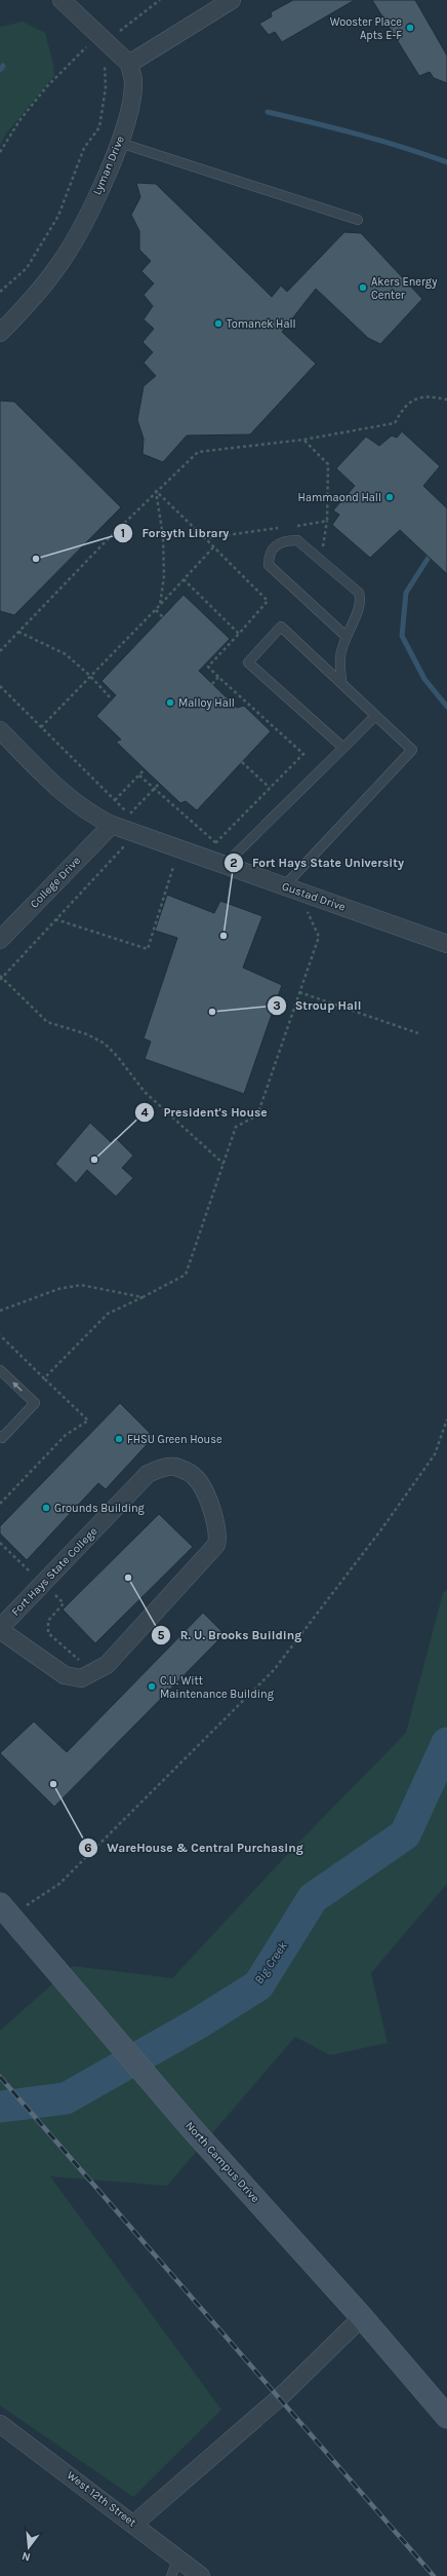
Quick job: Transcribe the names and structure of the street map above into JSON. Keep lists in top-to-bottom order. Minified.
{"streets":{"main road":["North Campus Drive"],"street":["Lyman Drive","College Drive","Gustad Drive","Fort Hays State College","West 12th Street"]},"crossings":[["College Drive","Gustad Drive"]],"water":["Big Creek"],"places":["Wooster Place Apts E-F","Akers Energy Center","Tomanek Hall","Hammaond Hall","Forsyth Library","Malloy Hall","Fort Hays State University","Stroup Hall","President's House","FHSU Green House","Grounds Building","R. U. Brooks Building","C.U. Witt Maintenance Building","WareHouse & Central Purchasing"],"north":"bottom"}
